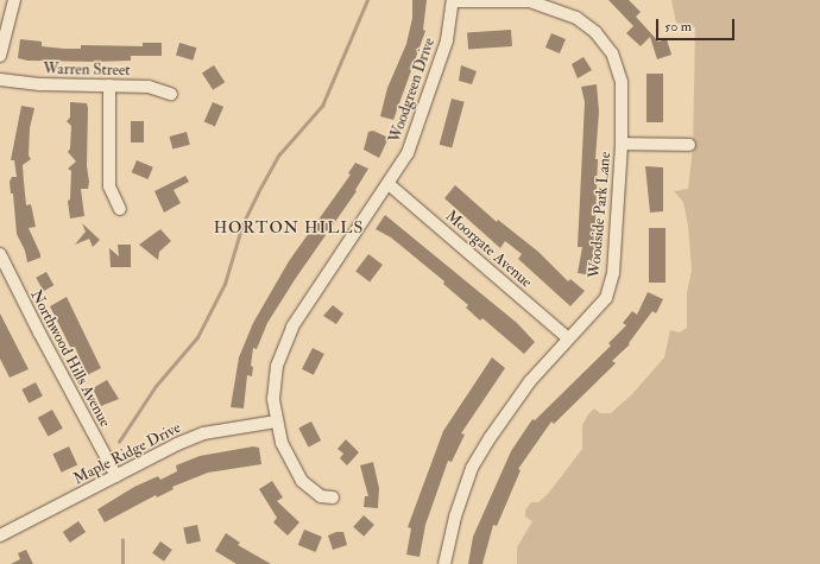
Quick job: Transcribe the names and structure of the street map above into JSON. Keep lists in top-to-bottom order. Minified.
{"streets":{"street":["Warren Street","Woodgreen Drive","Woodside Park Lane","Moorgate Avenue","Northwood Hills Avenue","Maple Ridge Drive"]},"crossings":[["Woodgreen Drive","Woodside Park Lane"],["Woodgreen Drive","Moorgate Avenue"],["Woodgreen Drive","Maple Ridge Drive"],["Woodside Park Lane","Moorgate Avenue"],["Northwood Hills Avenue","Maple Ridge Drive"]],"districts":["HORTON HILLS"],"scale_bar":"50 m"}
